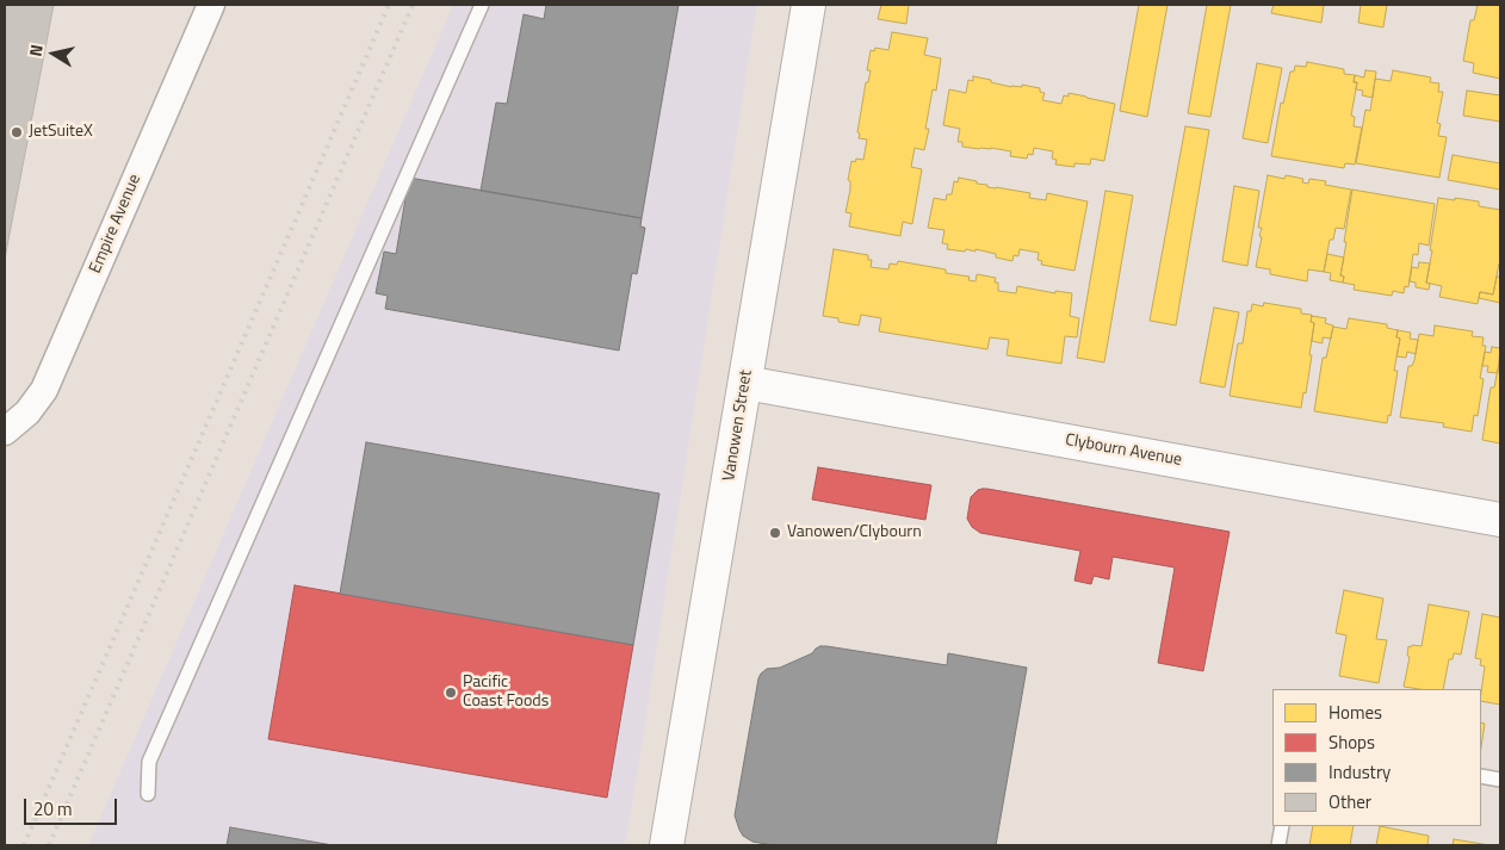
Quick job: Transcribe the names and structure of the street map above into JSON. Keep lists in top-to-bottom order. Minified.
{"streets":{"main road":["Vanowen Street","Clybourn Avenue"],"street":["Empire Avenue"]},"crossings":[["Vanowen Street","Clybourn Avenue"]],"places":["JetSuiteX","Vanowen/Clybourn","Pacific Coast Foods"],"legend":["Homes","Shops","Industry","Other"],"scale_bar":"20 m","north":"left"}
